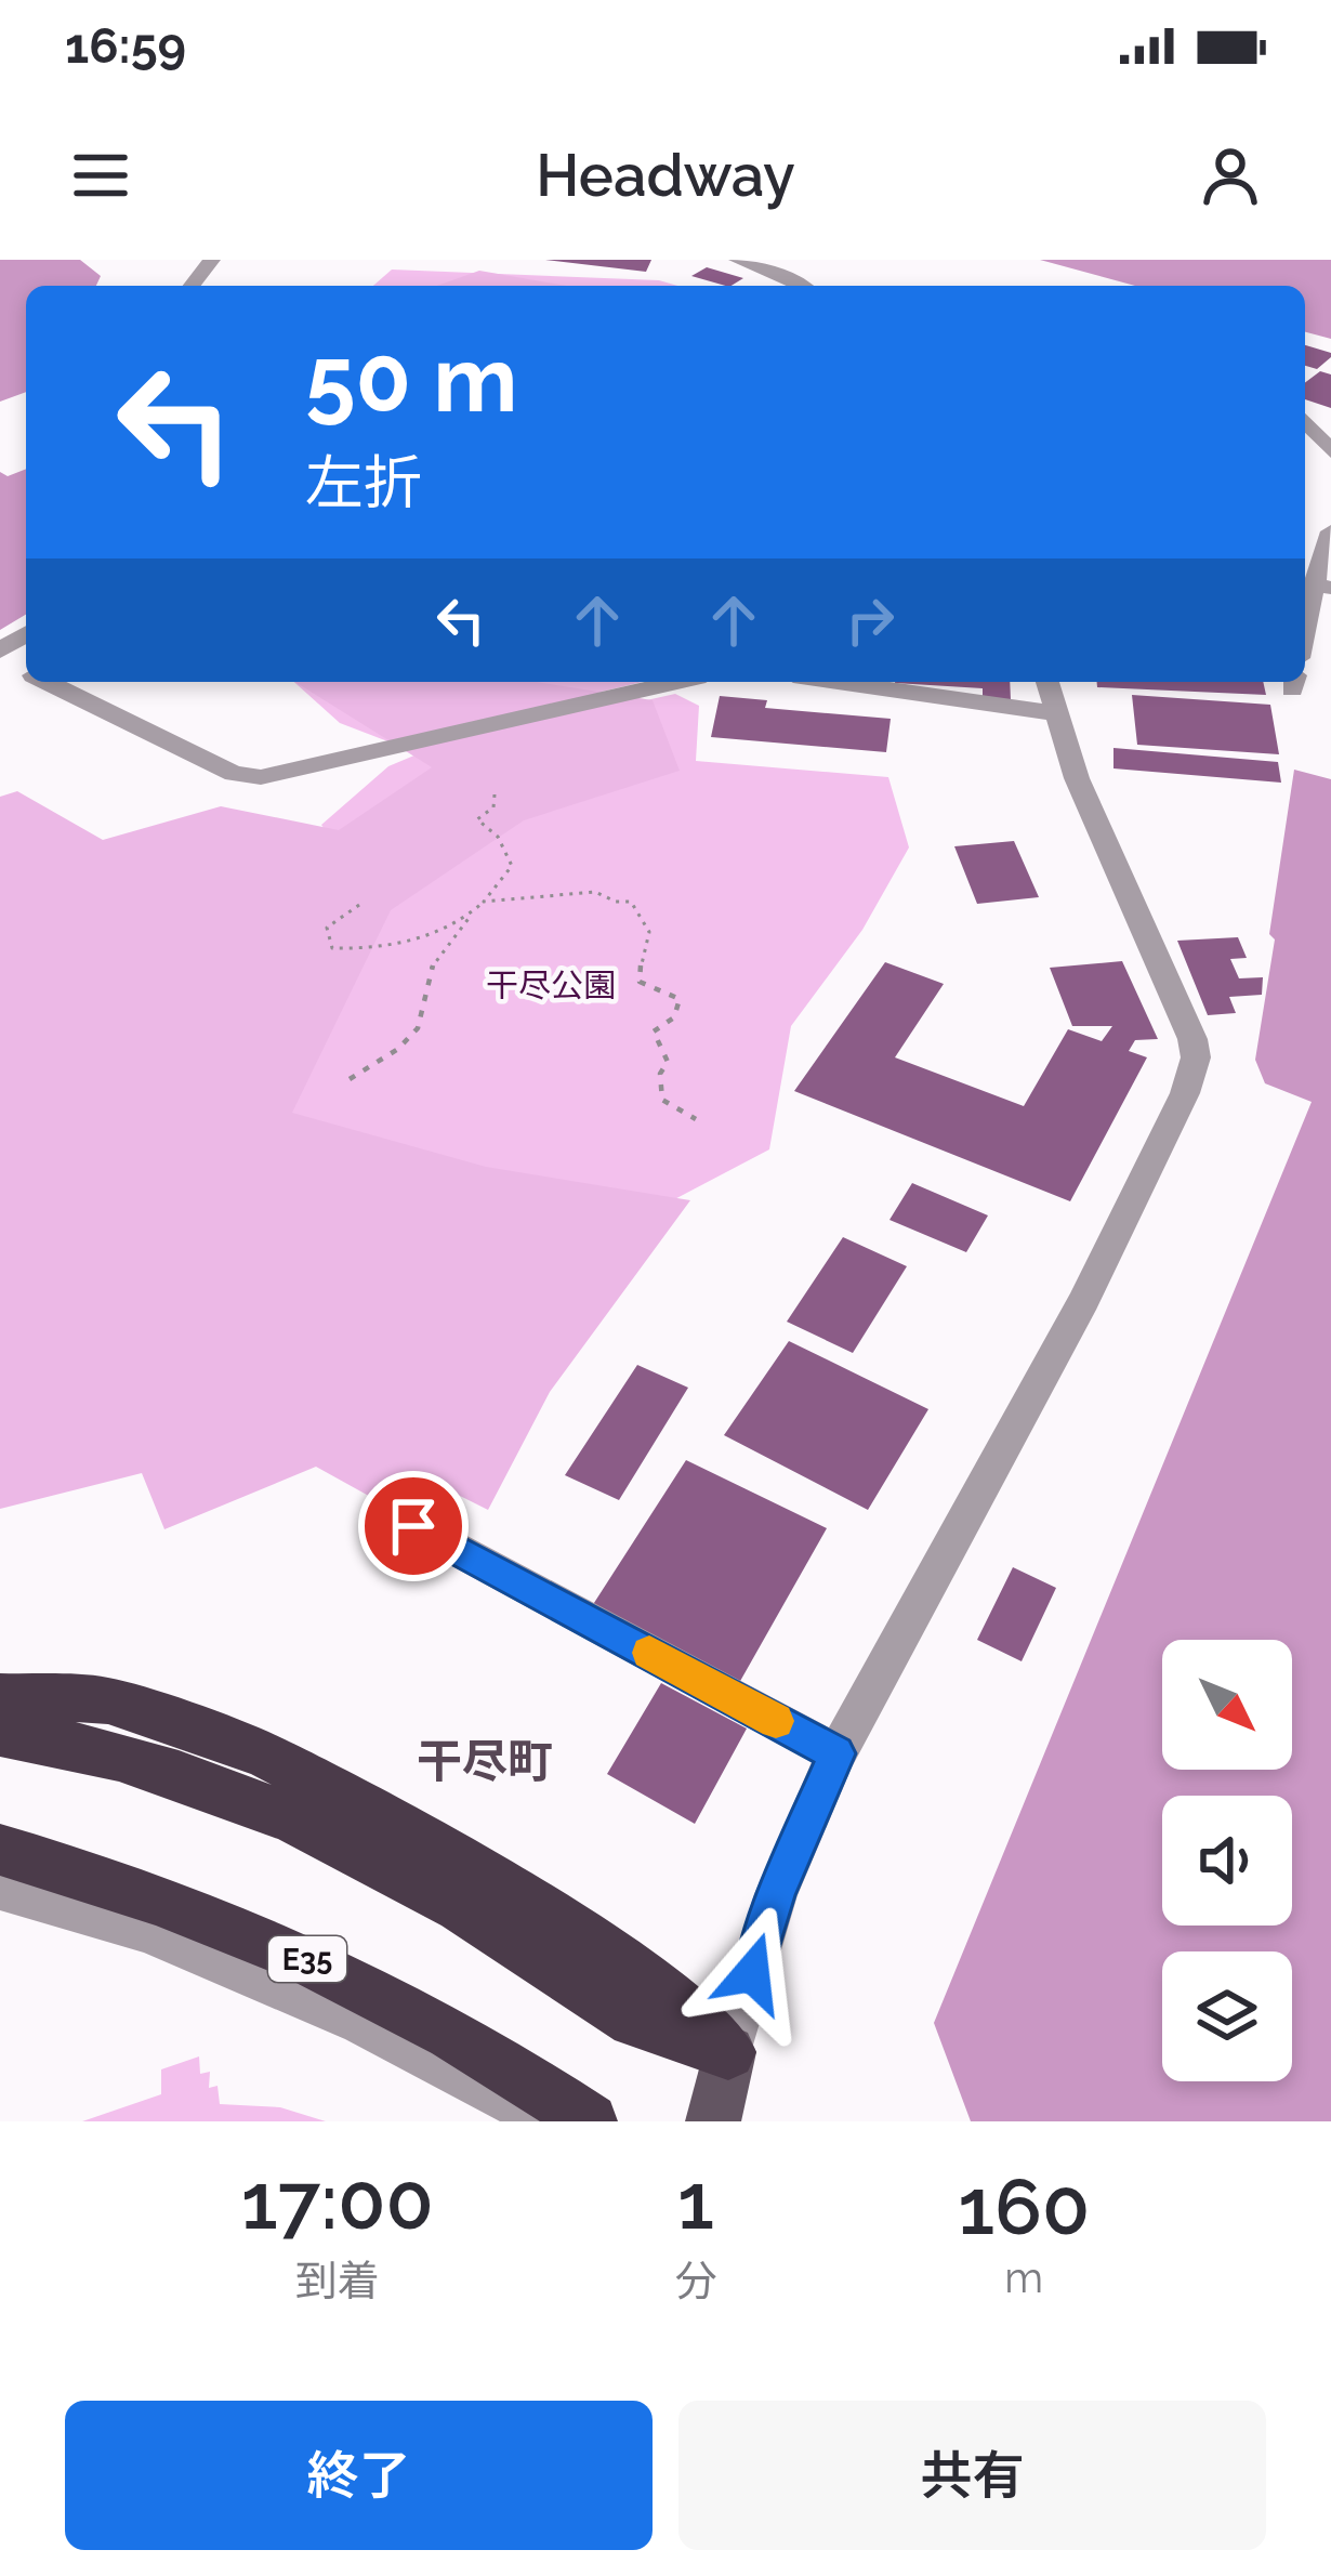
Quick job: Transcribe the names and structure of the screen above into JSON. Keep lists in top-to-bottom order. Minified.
{"streets":{"highway":["E35"]},"districts":["干尽町"],"parks":["干尽公園"],"north":"bottom right","page":{"status":"16:59","header":"Headway","turn":["50 m","左折"],"eta":["17:00","到着","1","分","160","m"],"buttons":["終了","共有"]}}
